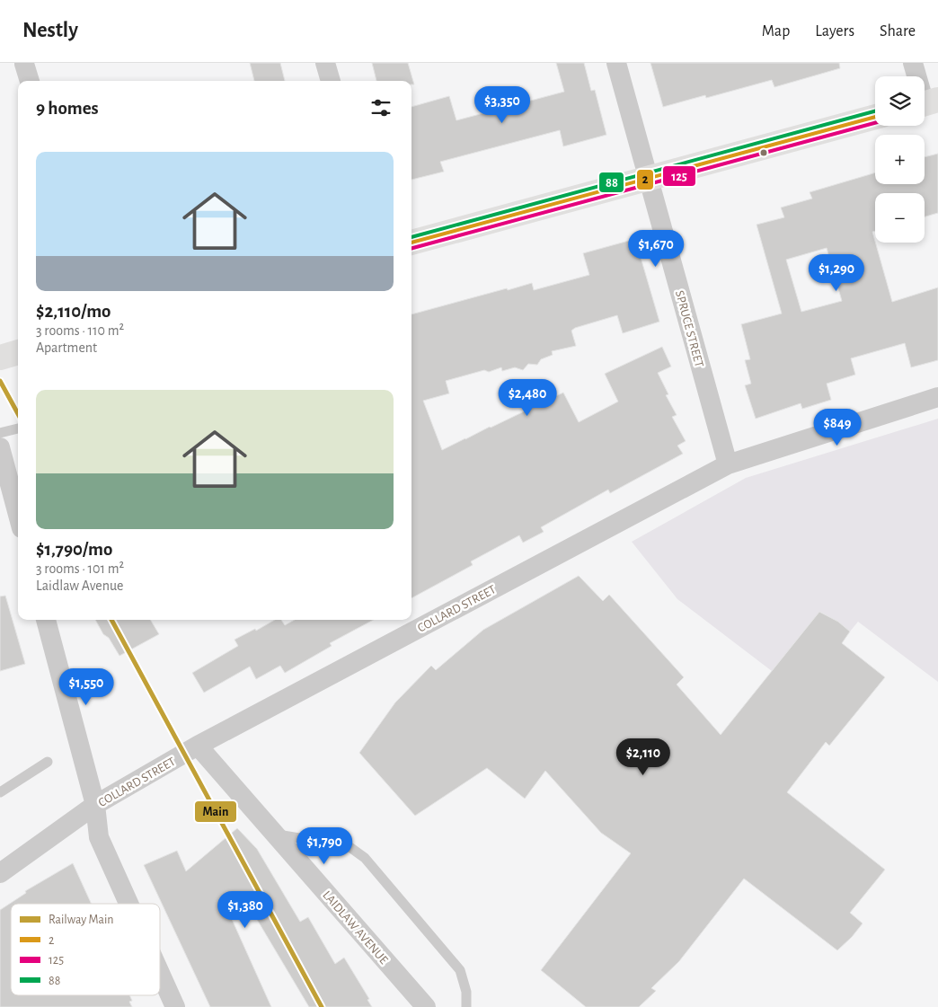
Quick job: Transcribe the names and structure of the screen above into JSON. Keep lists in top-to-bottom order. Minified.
{"streets":{"street":["SPRUCE STREET","COLLARD STREET","LAIDLAW AVENUE"]},"crossings":[["SPRUCE STREET","COLLARD STREET"],["COLLARD STREET","LAIDLAW AVENUE"]],"lines":["transit line 88","transit line 2","transit line 125","rail line Main"],"legend":["Railway Main","2","125","88"],"page":{"header":"Nestly","nav":["Map","Layers","Share"],"map_buttons":["+","−"],"heading":"9 homes","price":["$3,350","$1,670","$1,290","$2,480","$849","$1,550","$2,110","$1,790","$1,380"],"list":[{"name":"$2,110/mo","note":"3 rooms · 110 m² · Apartment"},{"name":"$1,790/mo","note":"3 rooms · 101 m² · Laidlaw Avenue"}]}}
